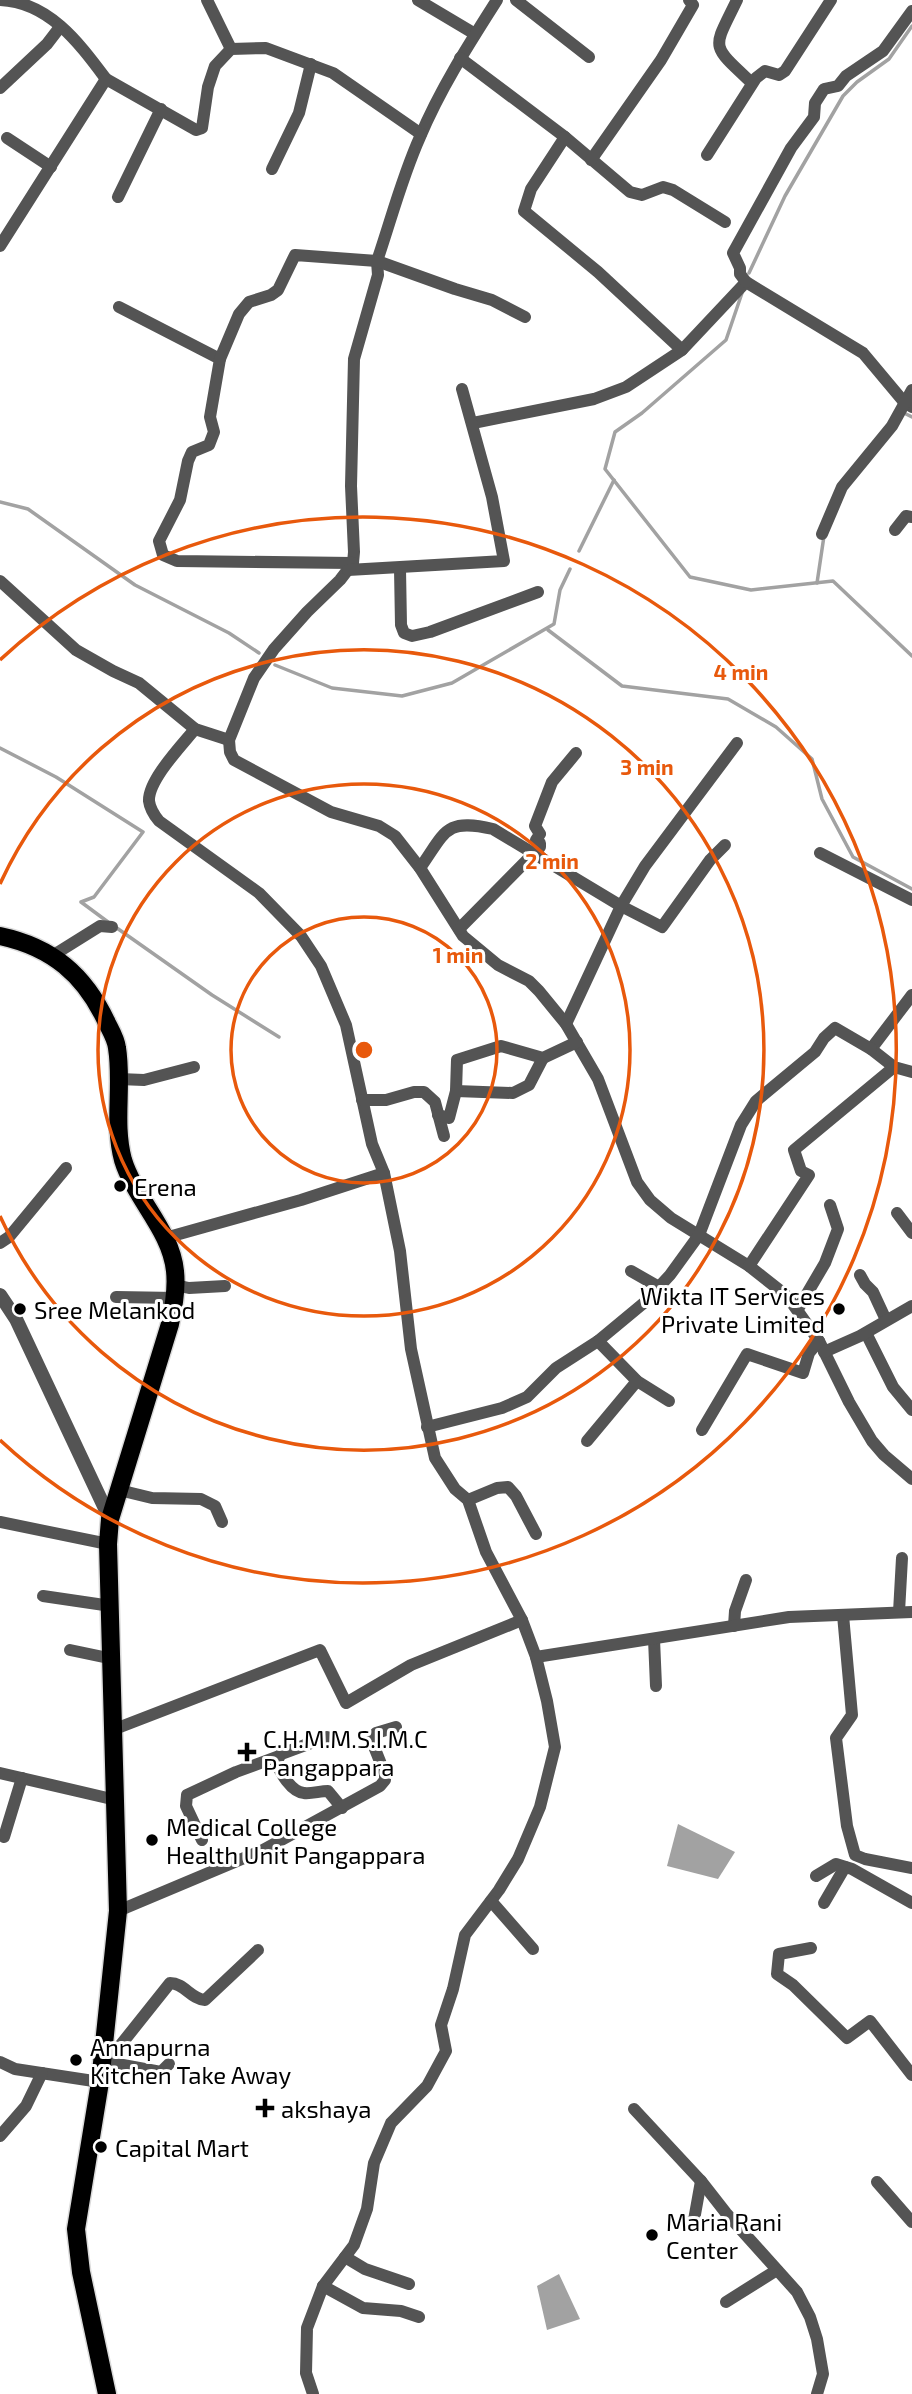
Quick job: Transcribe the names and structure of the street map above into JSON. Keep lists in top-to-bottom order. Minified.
{"places":{"other":["Erena","Sree Melankod","Wikta IT Services Private Limited","Medical College Health Unit Pangappara","Annapurna Kitchen Take Away","Capital Mart","Maria Rani Center"],"health":["C.H.M.M.S.I.M.C Pangappara","akshaya"]},"rings":["4 min","3 min","2 min","1 min"]}
